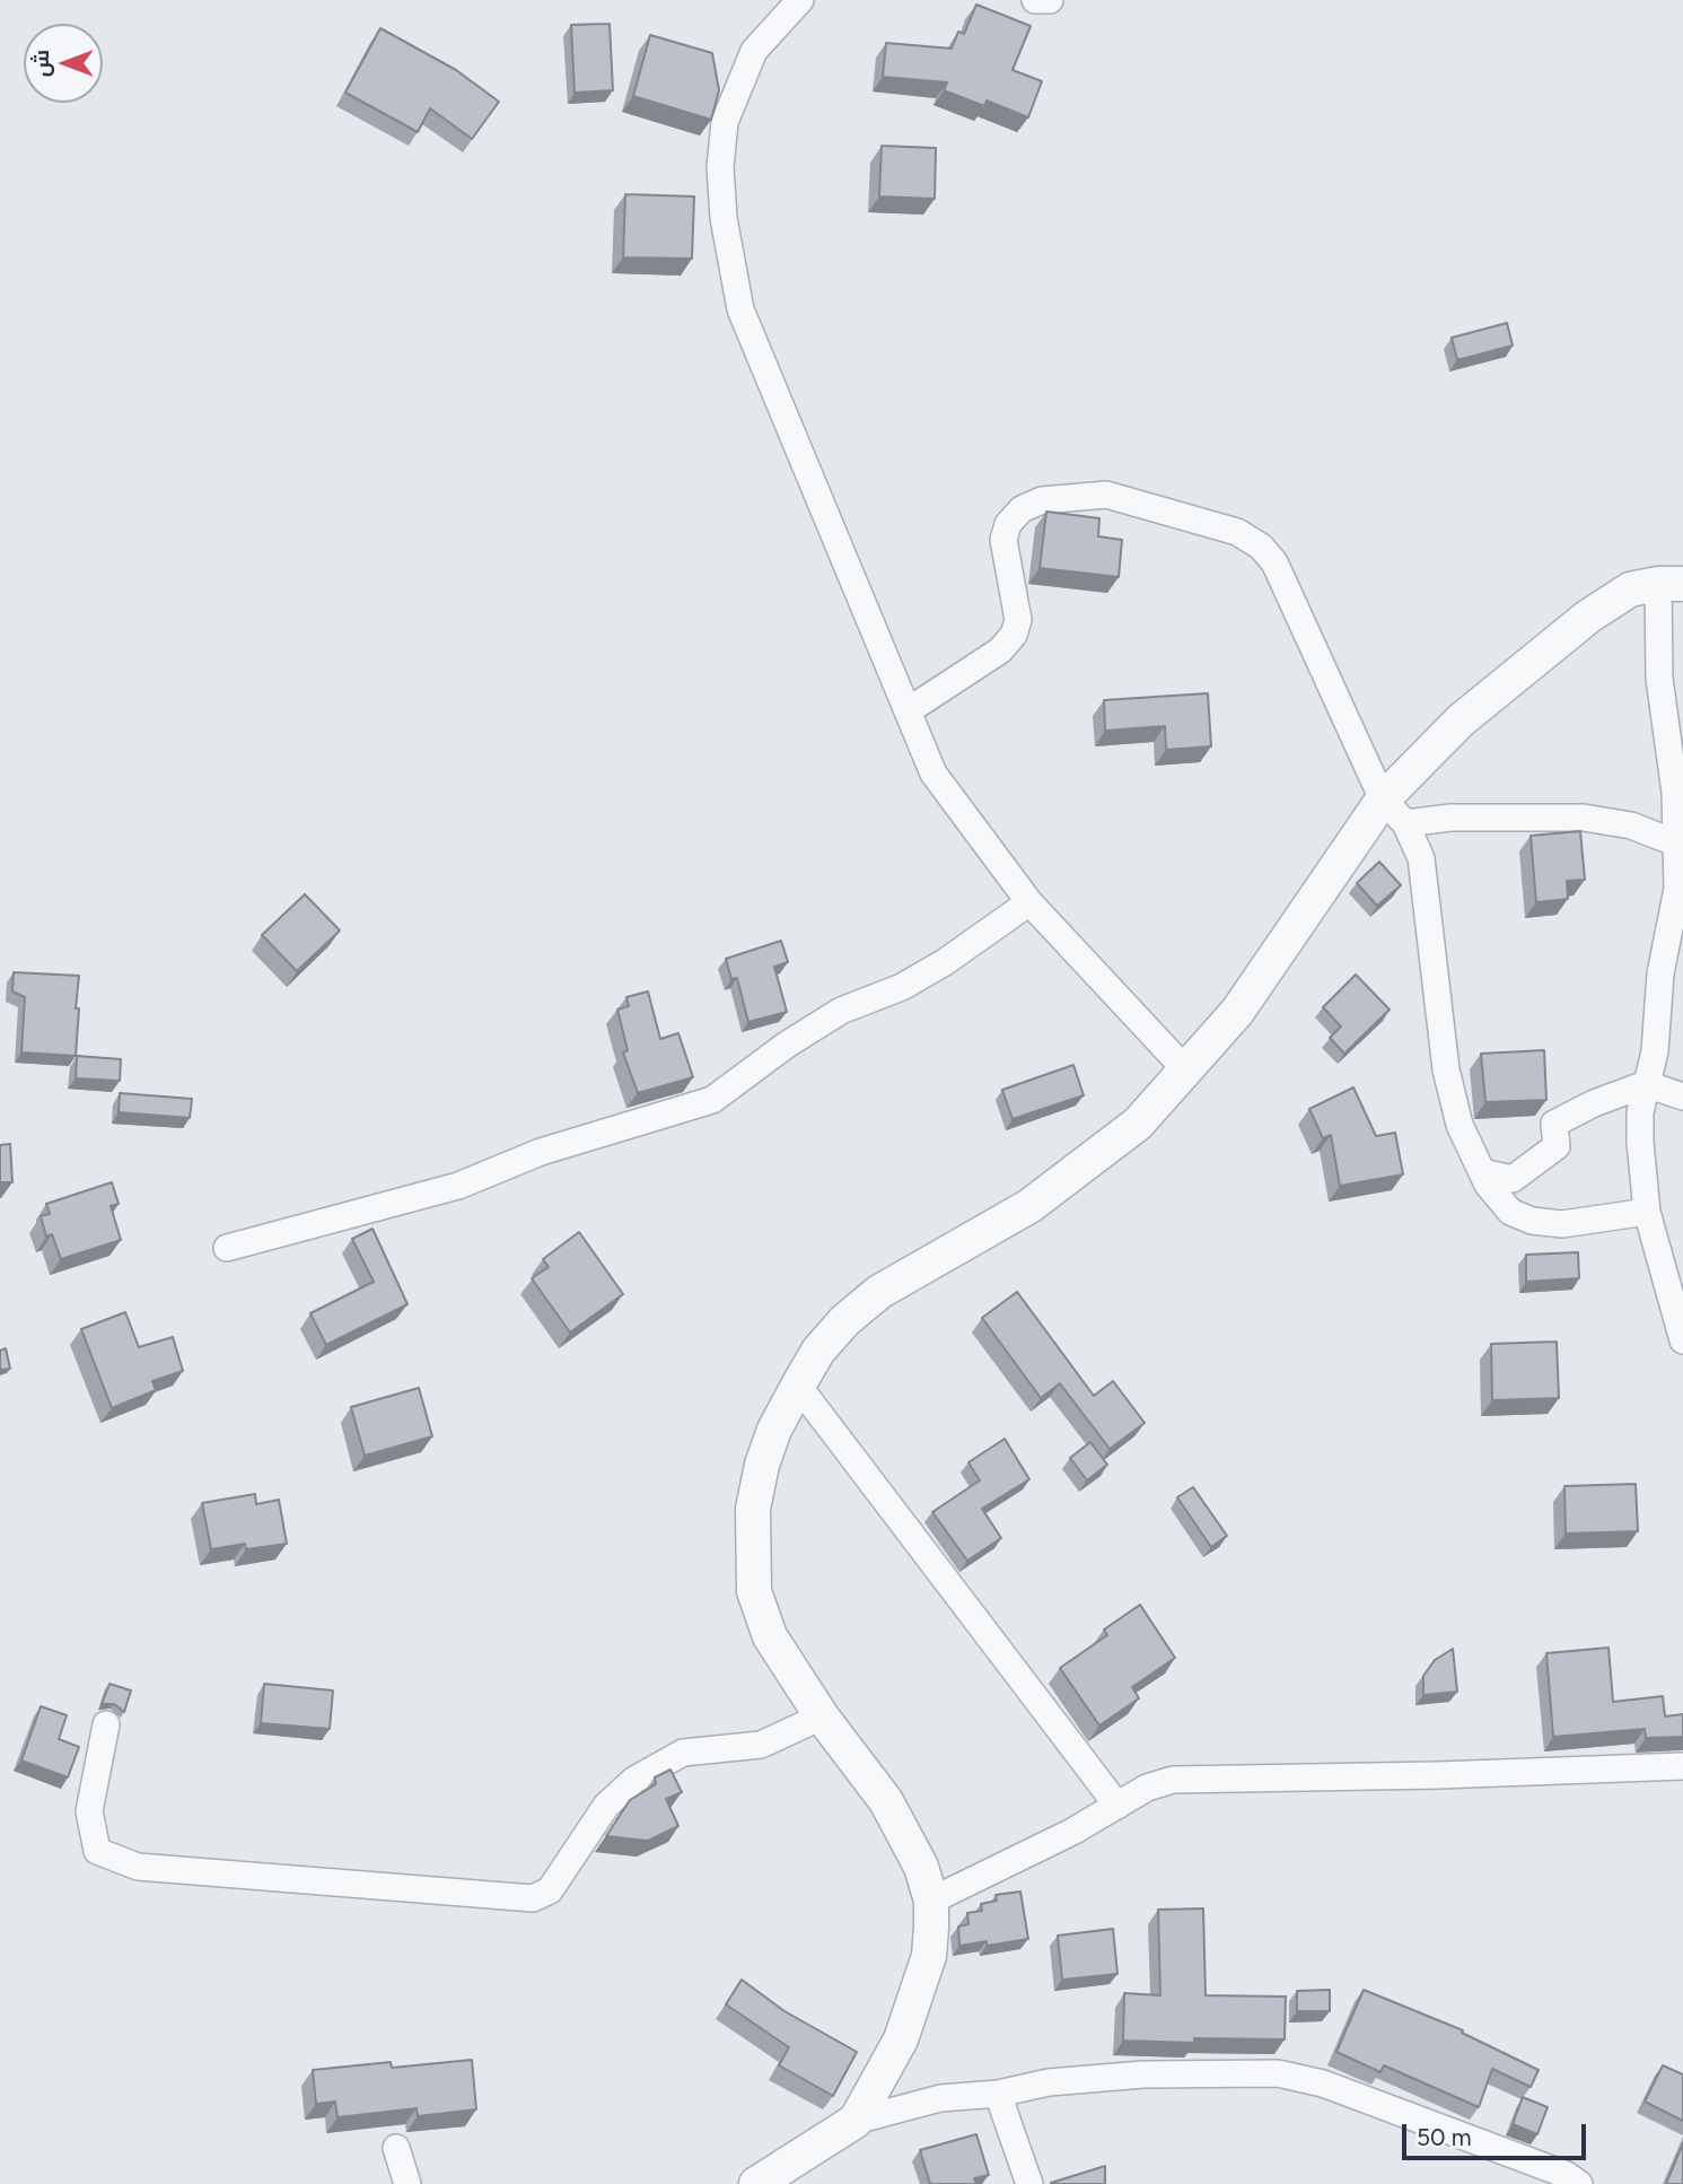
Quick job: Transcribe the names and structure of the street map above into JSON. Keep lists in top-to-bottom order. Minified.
{"scale_bar":"50 m","north":"left"}
